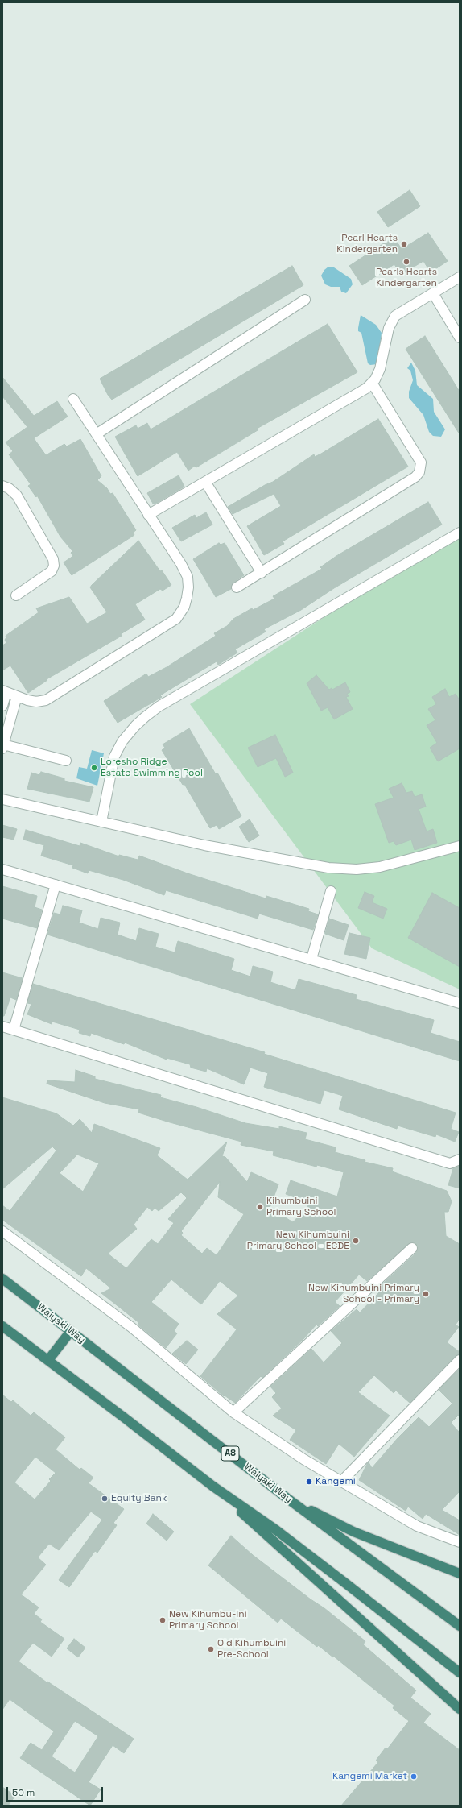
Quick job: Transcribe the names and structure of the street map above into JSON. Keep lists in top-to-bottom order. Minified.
{"streets":{"highway":["Waiyaki Way","A8"]},"places":["Pearl Hearts Kindergarten","Pearls Hearts Kindergarten","Loresho Ridge Estate Swimming Pool","Kihumbuini Primary School","New Kihumbuini Primary School - ECDE","New Kihumbuini Primary School - Primary","Kangemi","Equity Bank","New Kihumbu-Ini Primary School","Old Kihumbuini Pre-School","Kangemi Market"],"scale_bar":"50 m"}
